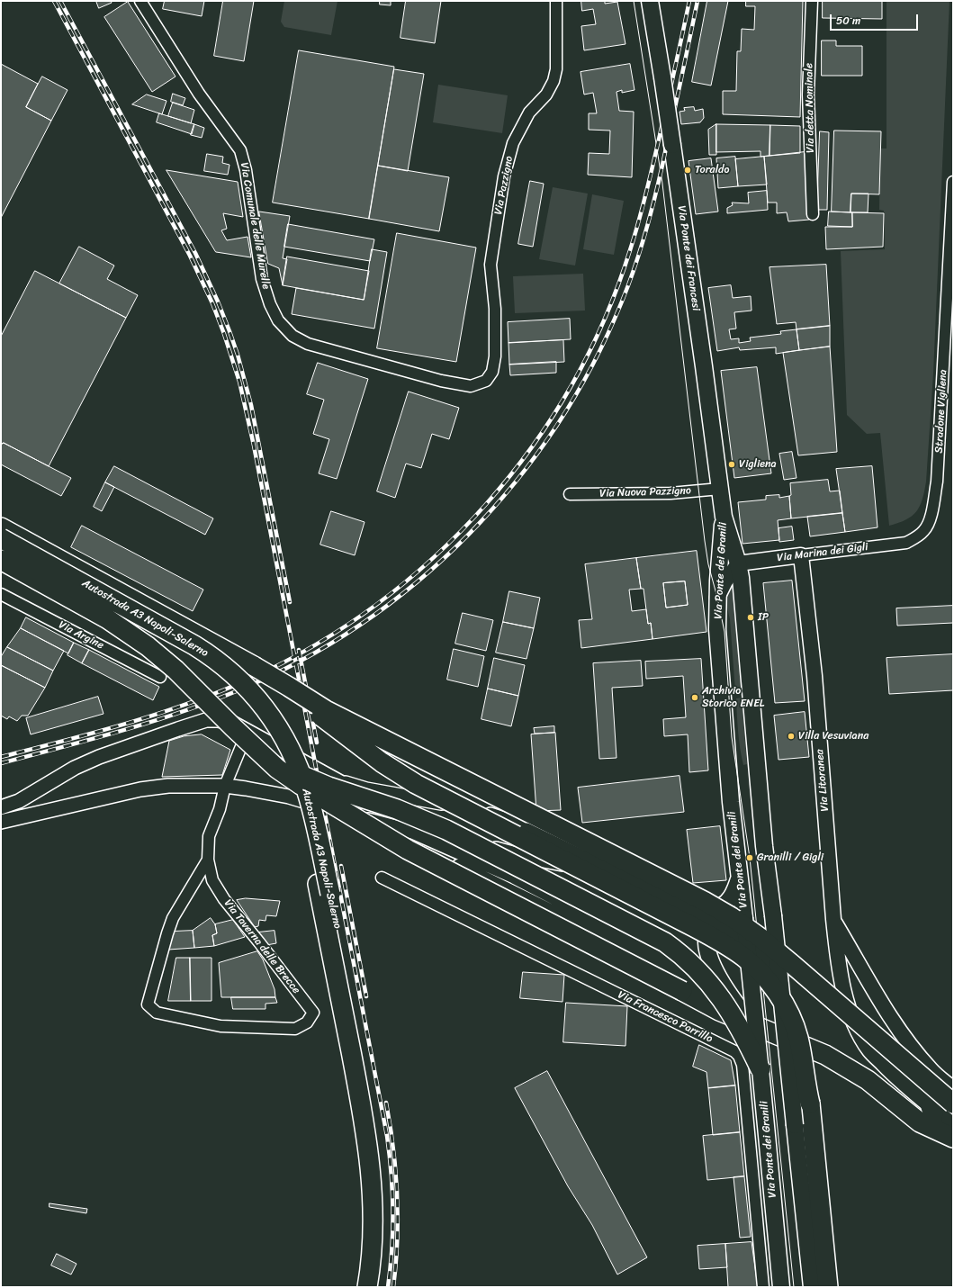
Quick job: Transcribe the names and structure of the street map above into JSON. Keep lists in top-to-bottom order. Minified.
{"streets":{"highway":["Autostrada A3 Napoli-Salerno"],"main road":["Via Ponte dei Francesi","Via Marina dei Gigli","Via Ponte dei Granili","Via Litoranea"],"street":["Via detta Nominale","Via Pazzigno","Via Comunale delle Murelle","Stradone Vigliena","Via Nuova Pazzigno","Via Argine","Via Taverna delle Brecce","Via Francesco Parrillo"]},"crossings":[["Via Pazzigno","Via Comunale delle Murelle"],["Via Ponte dei Francesi","Via Nuova Pazzigno"],["Via Ponte dei Francesi","Via Ponte dei Granili"],["Stradone Vigliena","Via Marina dei Gigli"],["Via Marina dei Gigli","Via Ponte dei Granili"],["Via Marina dei Gigli","Via Litoranea"]],"places":["Toraldo","Vigliena","IP","Archivio Storico ENEL","Villa Vesuviana","Granilli / Gigli"],"scale_bar":"50 m"}
